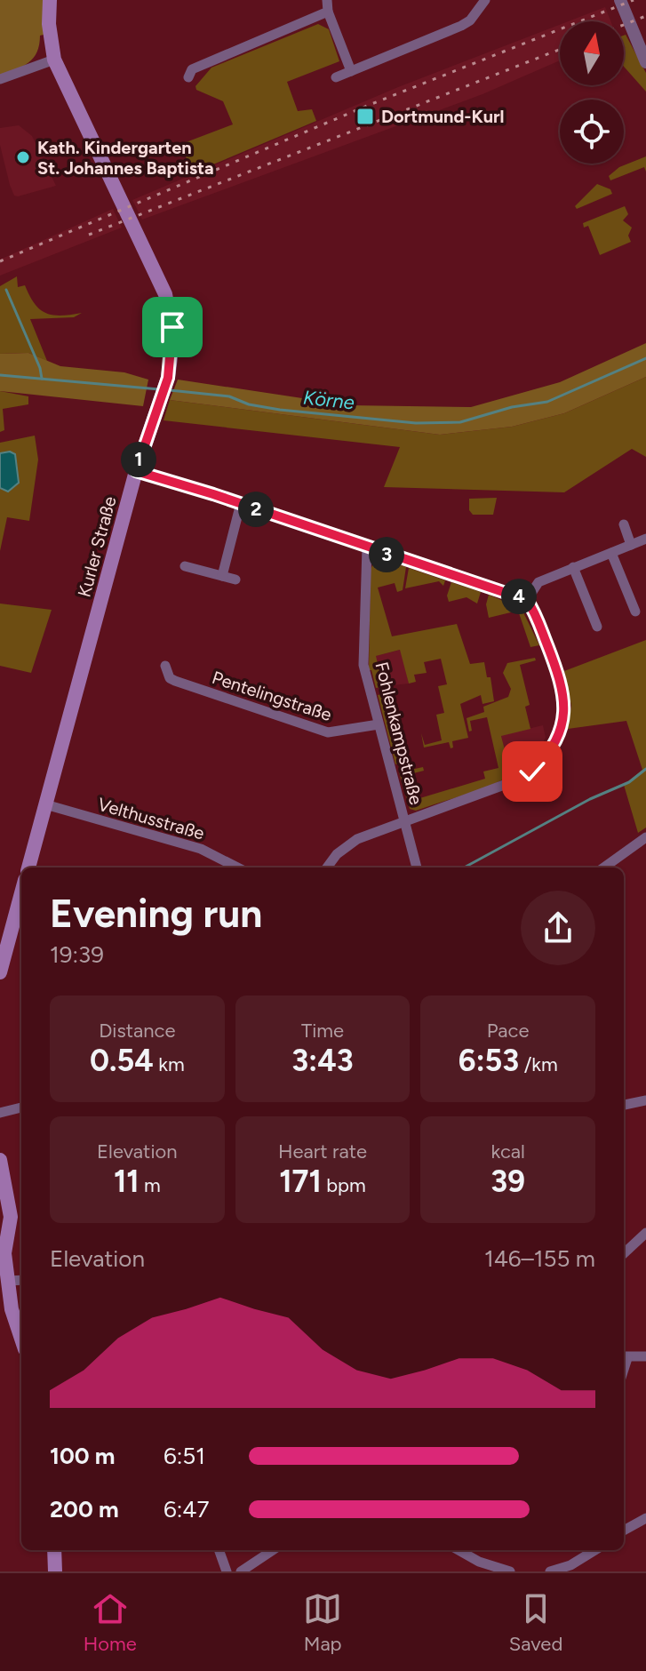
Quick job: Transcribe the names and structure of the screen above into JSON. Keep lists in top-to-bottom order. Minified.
{"streets":{"main road":["Kurler Straße"],"street":["Pentelingstraße","Fohlenkampstraße","Velthusstraße"]},"crossings":[["Kurler Straße","Velthusstraße"],["Pentelingstraße","Fohlenkampstraße"]],"water":["Körne"],"places":{"transit":["Dortmund-Kurl"],"other":["Kath. Kindergarten St. Johannes Baptista"]},"north":"top","page":{"pins":["1","2","3","4"],"heading":["Evening run","19:39"],"stats":[["Distance","0.54 km"],["Time","3:43"],["Pace","6:53 /km"],["Elevation","11 m"],["Heart rate","171 bpm"],["kcal","39"]],"chart":["Elevation","146–155 m"],"list":[{"name":"100 m","note":"6:51"},{"name":"200 m","note":"6:47"}],"tabs":["Home","Map","Saved"]}}
